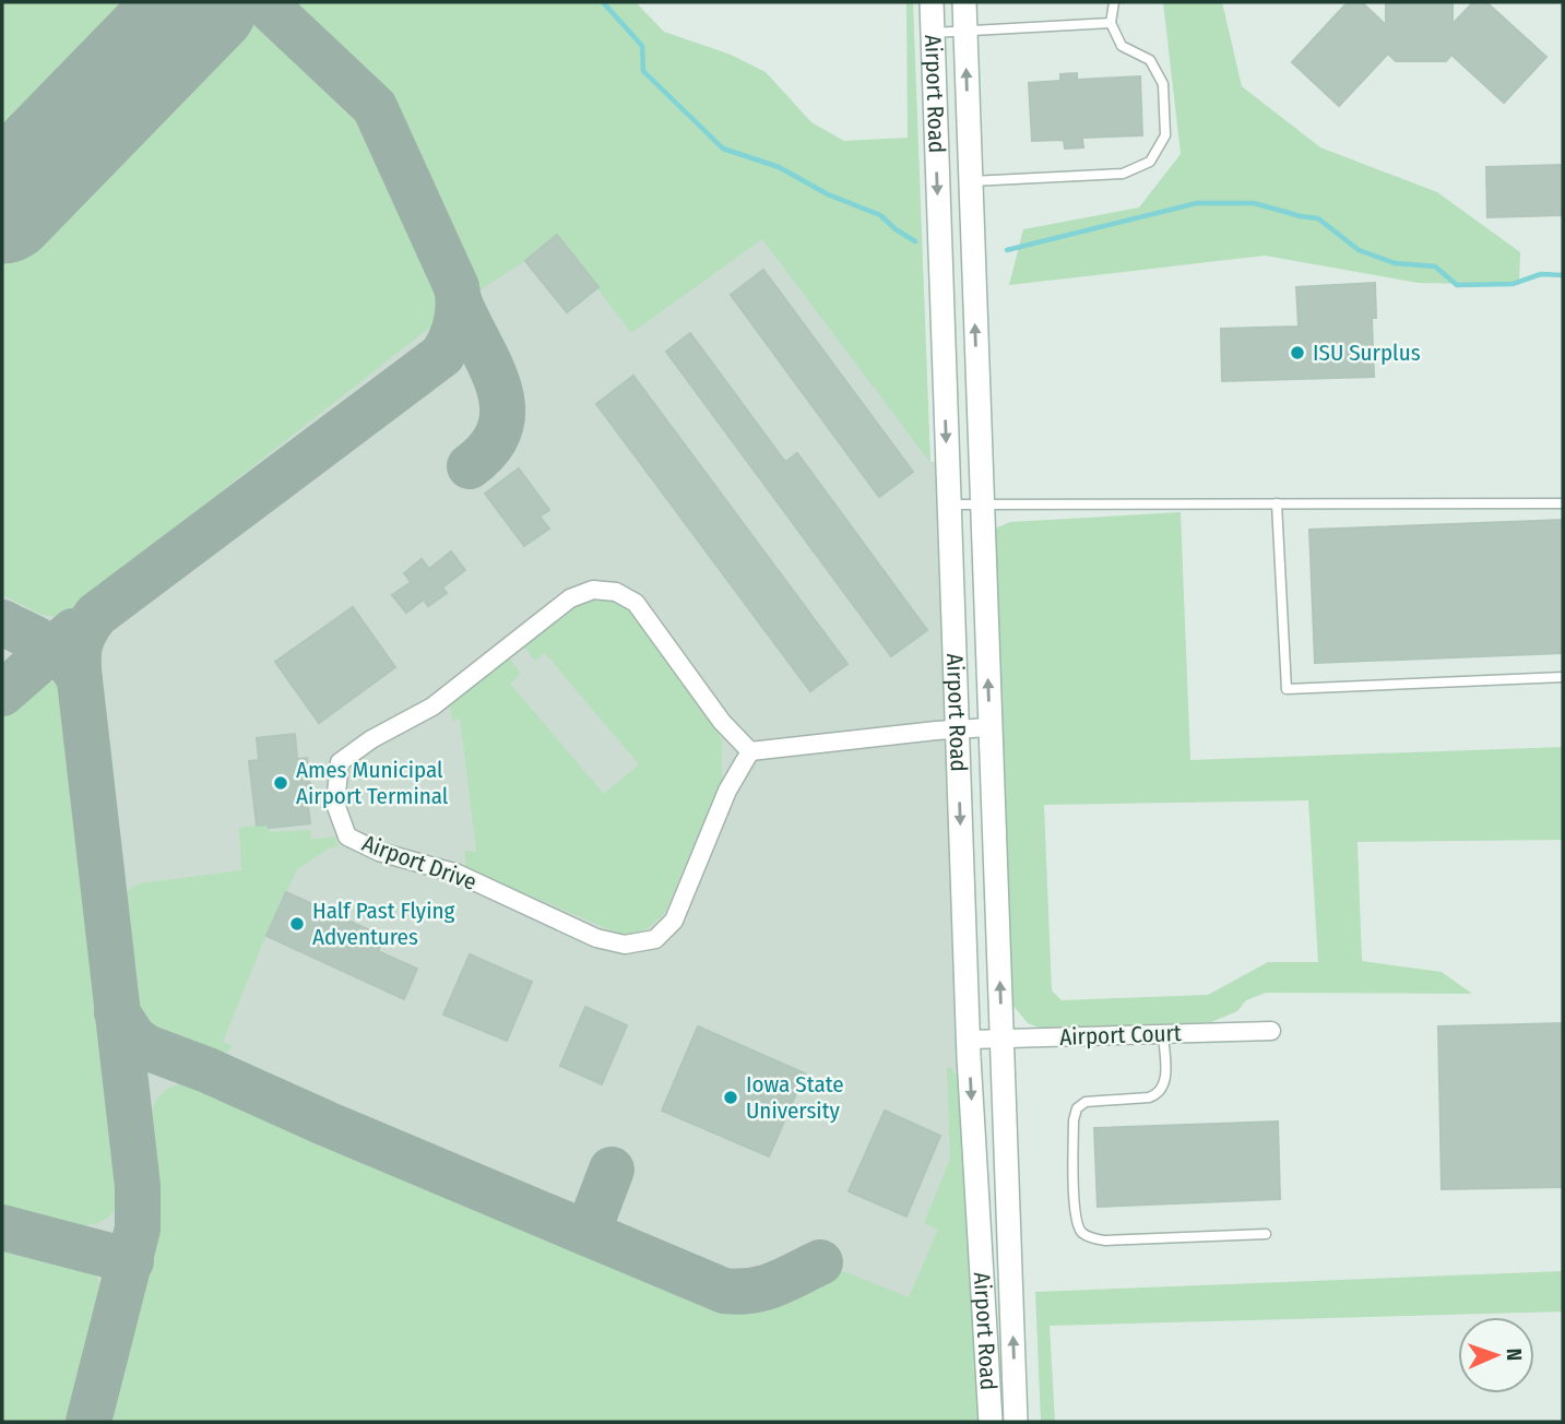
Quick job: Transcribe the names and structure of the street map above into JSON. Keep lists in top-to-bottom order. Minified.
{"streets":{"main road":["Airport Road"],"street":["Airport Drive","Airport Court"]},"crossings":[["Airport Road","Airport Court"]],"places":["ISU Surplus","Ames Municipal Airport Terminal","Half Past Flying Adventures","Iowa State University"],"north":"right"}
